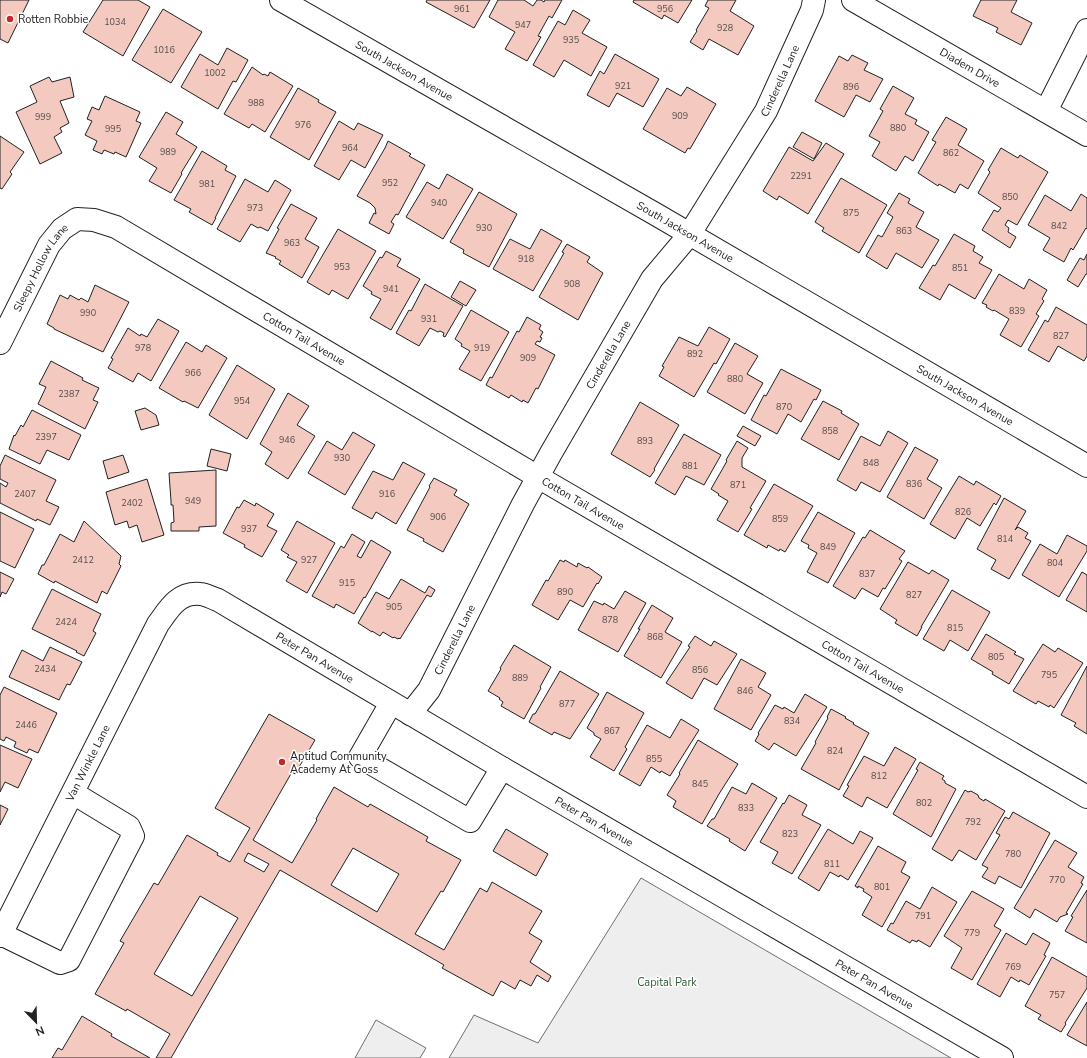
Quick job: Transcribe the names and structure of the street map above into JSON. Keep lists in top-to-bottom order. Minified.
{"streets":{"street":["Diadem Drive","South Jackson Avenue","Cinderella Lane","Sleepy Hollow Lane","Cotton Tail Avenue","Peter Pan Avenue","Van Winkle Lane"]},"crossings":[["South Jackson Avenue","Cinderella Lane"],["Cinderella Lane","Cotton Tail Avenue"],["Cinderella Lane","Peter Pan Avenue"],["Sleepy Hollow Lane","Cotton Tail Avenue"],["Peter Pan Avenue","Van Winkle Lane"]],"parks":["Capital Park"],"places":["Rotten Robbie","Aptitud Community Academy At Goss"],"house_numbers":["961","956","1034","947","928","935","1016","1002","921","896","988","909","999","976","880","995","964","989","862","2291","952","981","850","940","973","875","842","930","863","963","918","953","851","908","941","839","990","931","827","978","919","892","909","966","880","2387","954","870","858","2397","946","893","930","848","881","836","871","2407","916","949","2402","826","906","859","937","814","849","2412","927","804","837","915","890","827","905","878","2424","815","868","805","2434","856","795","889","846","877","834","2446","867","824","855","812","845","802","833","792","823","780","811","770","801","791","779","769","757"],"north":"bottom right"}
